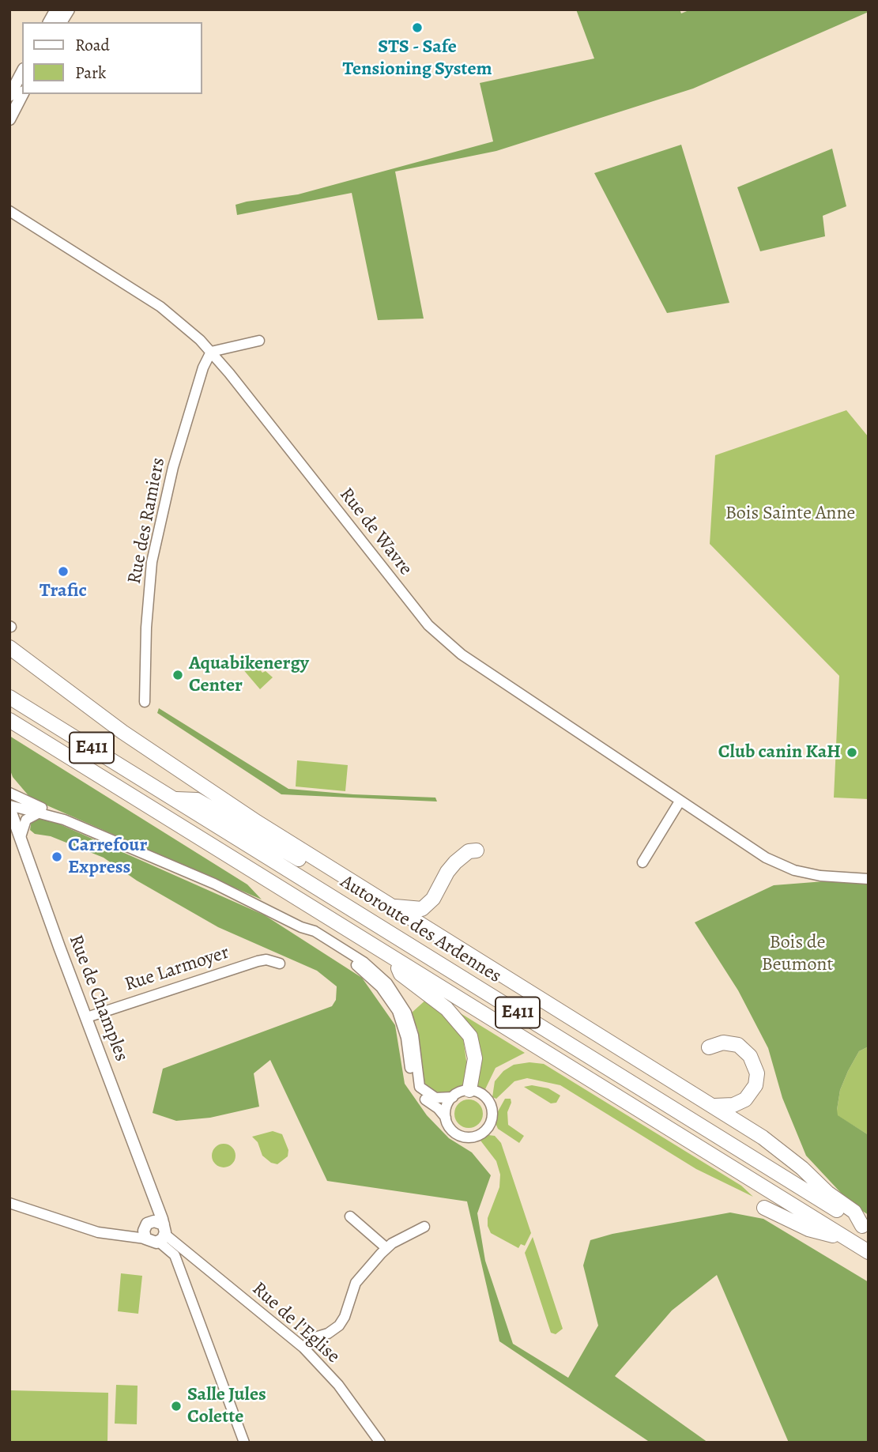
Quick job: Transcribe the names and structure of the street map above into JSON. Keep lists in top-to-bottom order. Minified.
{"streets":{"highway":["E411","Autoroute des Ardennes"],"main road":["Rue de Champles"],"street":["Rue des Ramiers","Rue de Wavre","Rue Larmoyer","Rue de l'Eglise"]},"crossings":[["Rue des Ramiers","Rue de Wavre"],["Rue Larmoyer","Rue de Champles"],["Rue de Champles","Rue de l'Eglise"]],"parks":["Bois Sainte Anne","Bois de Beumont"],"places":["STS - Safe Tensioning System","Trafic","Aquabikenergy Center","Club canin KaH","Carrefour Express","Salle Jules Colette"],"legend":["Road","Park"]}
